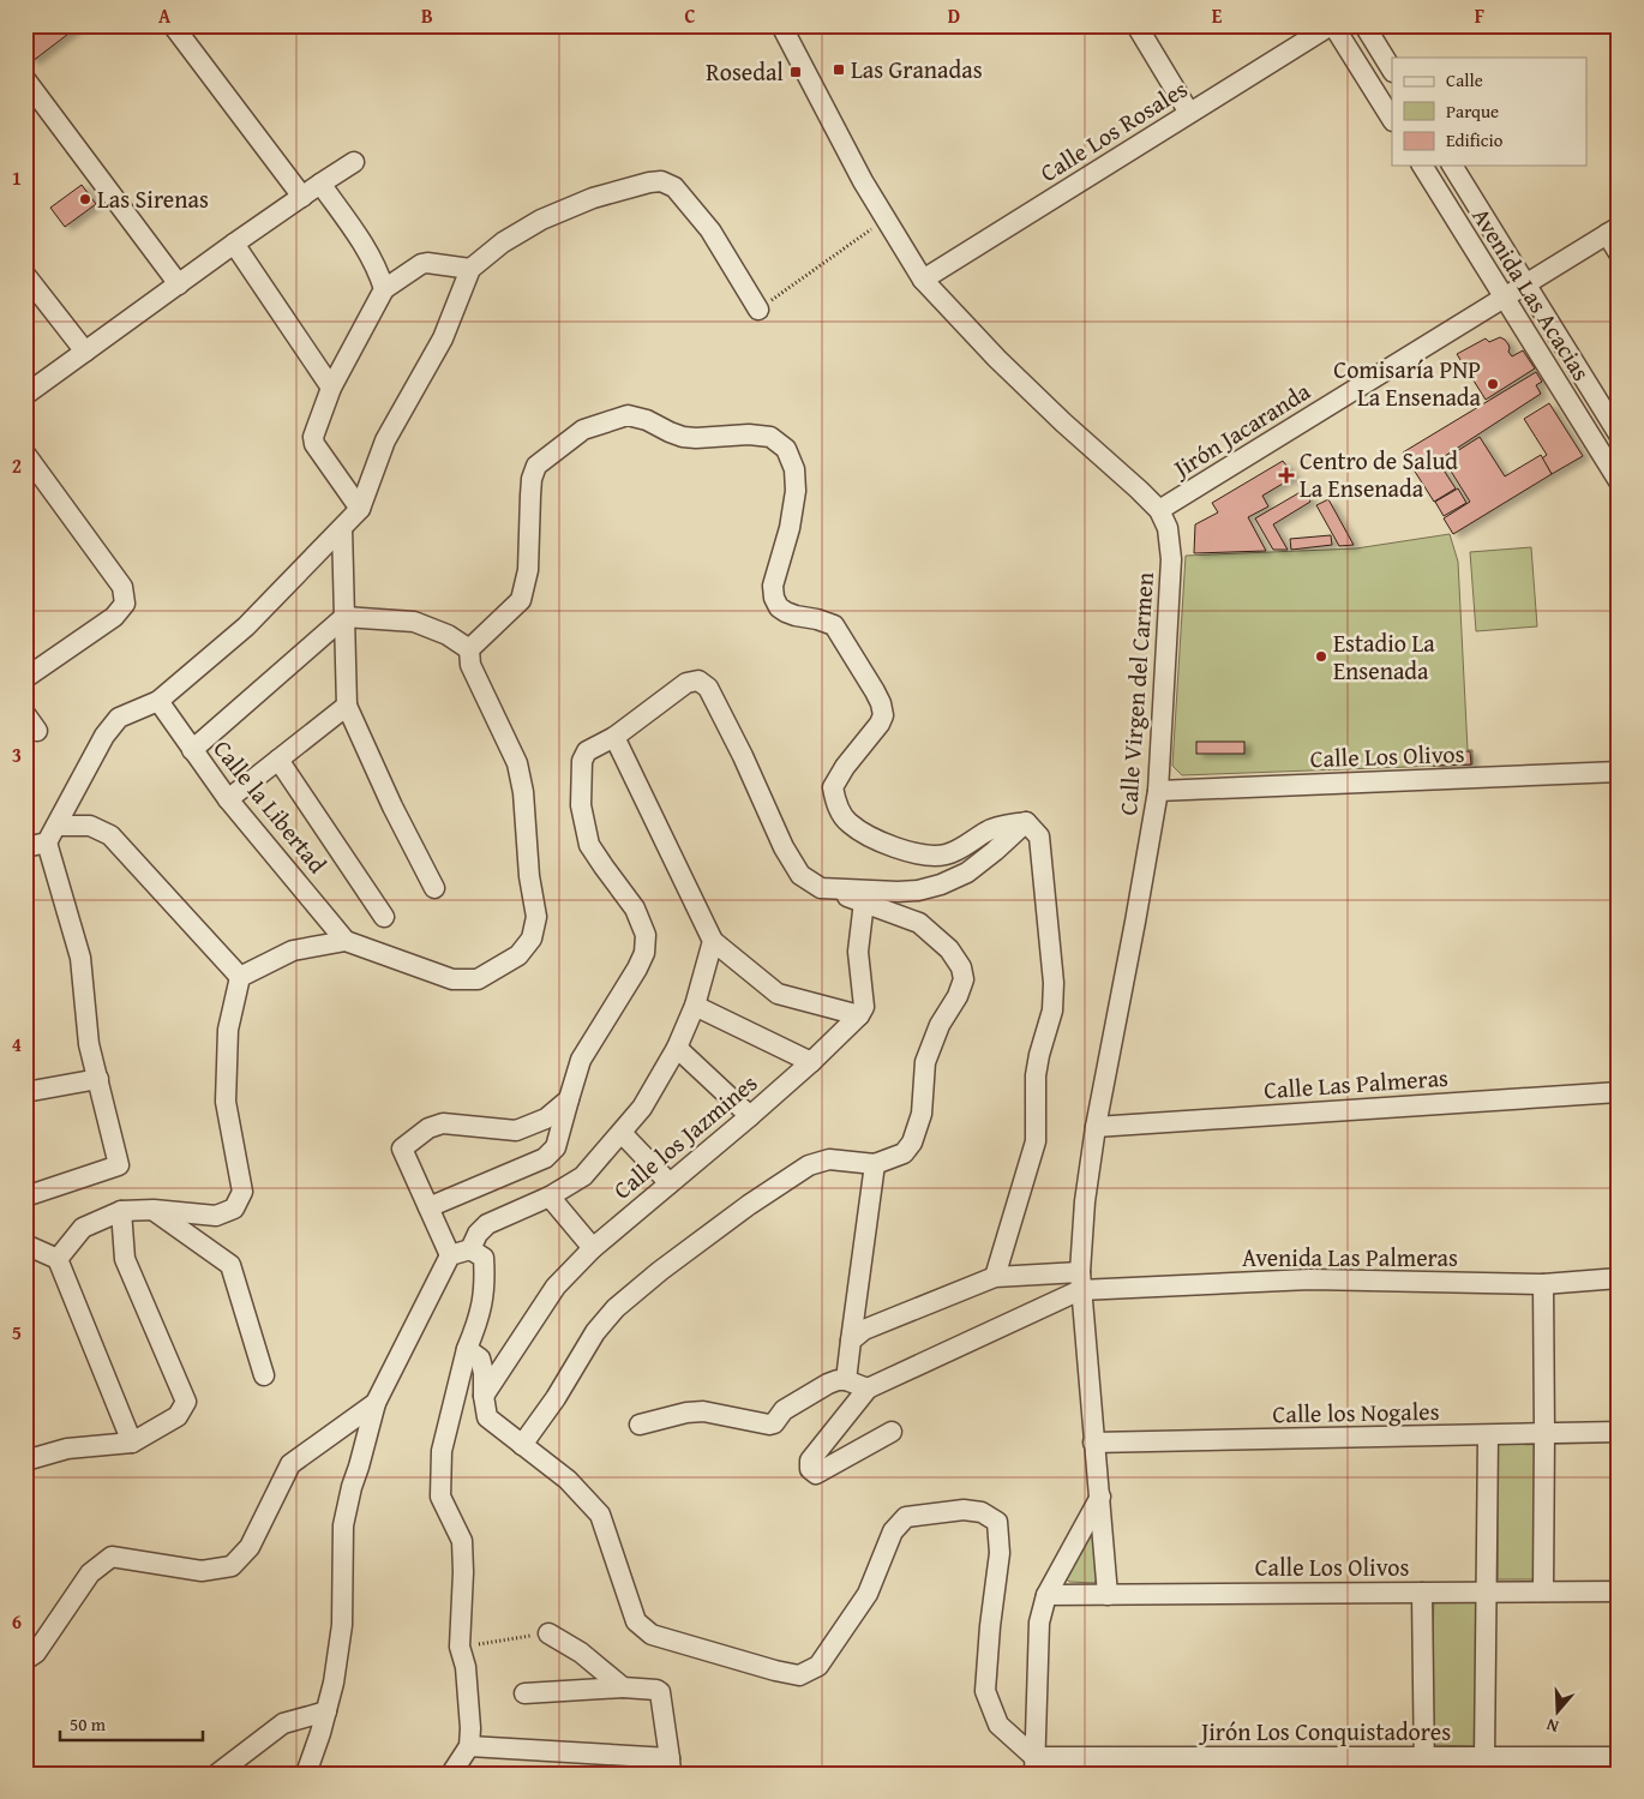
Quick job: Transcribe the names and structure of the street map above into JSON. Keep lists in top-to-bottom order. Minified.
{"streets":{"street":["Calle Los Rosales","Avenida Las Acacias","Jirón Jacaranda","Calle Virgen del Carmen","Calle Los Olivos","Calle la Libertad","Calle Las Palmeras","Calle los Jazmines","Avenida Las Palmeras","Calle los Nogales","Jirón Los Conquistadores"]},"crossings":[["Calle Los Rosales","Calle Virgen del Carmen"],["Avenida Las Acacias","Jirón Jacaranda"],["Jirón Jacaranda","Calle Virgen del Carmen"],["Calle Virgen del Carmen","Calle Los Olivos"],["Calle Virgen del Carmen","Calle Las Palmeras"],["Calle Virgen del Carmen","Avenida Las Palmeras"],["Calle Virgen del Carmen","Calle los Nogales"]],"places":{"transit":["Las Granadas","Rosedal"],"other":["Las Sirenas","Comisaría PNP La Ensenada","Estadio La Ensenada"],"health":["Centro de Salud La Ensenada"]},"legend":["Calle","Parque","Edificio"],"scale_bar":"50 m","north":"bottom","grid":{"columns":["A","B","C","D","E","F"],"rows":["1","2","3","4","5","6"]}}
